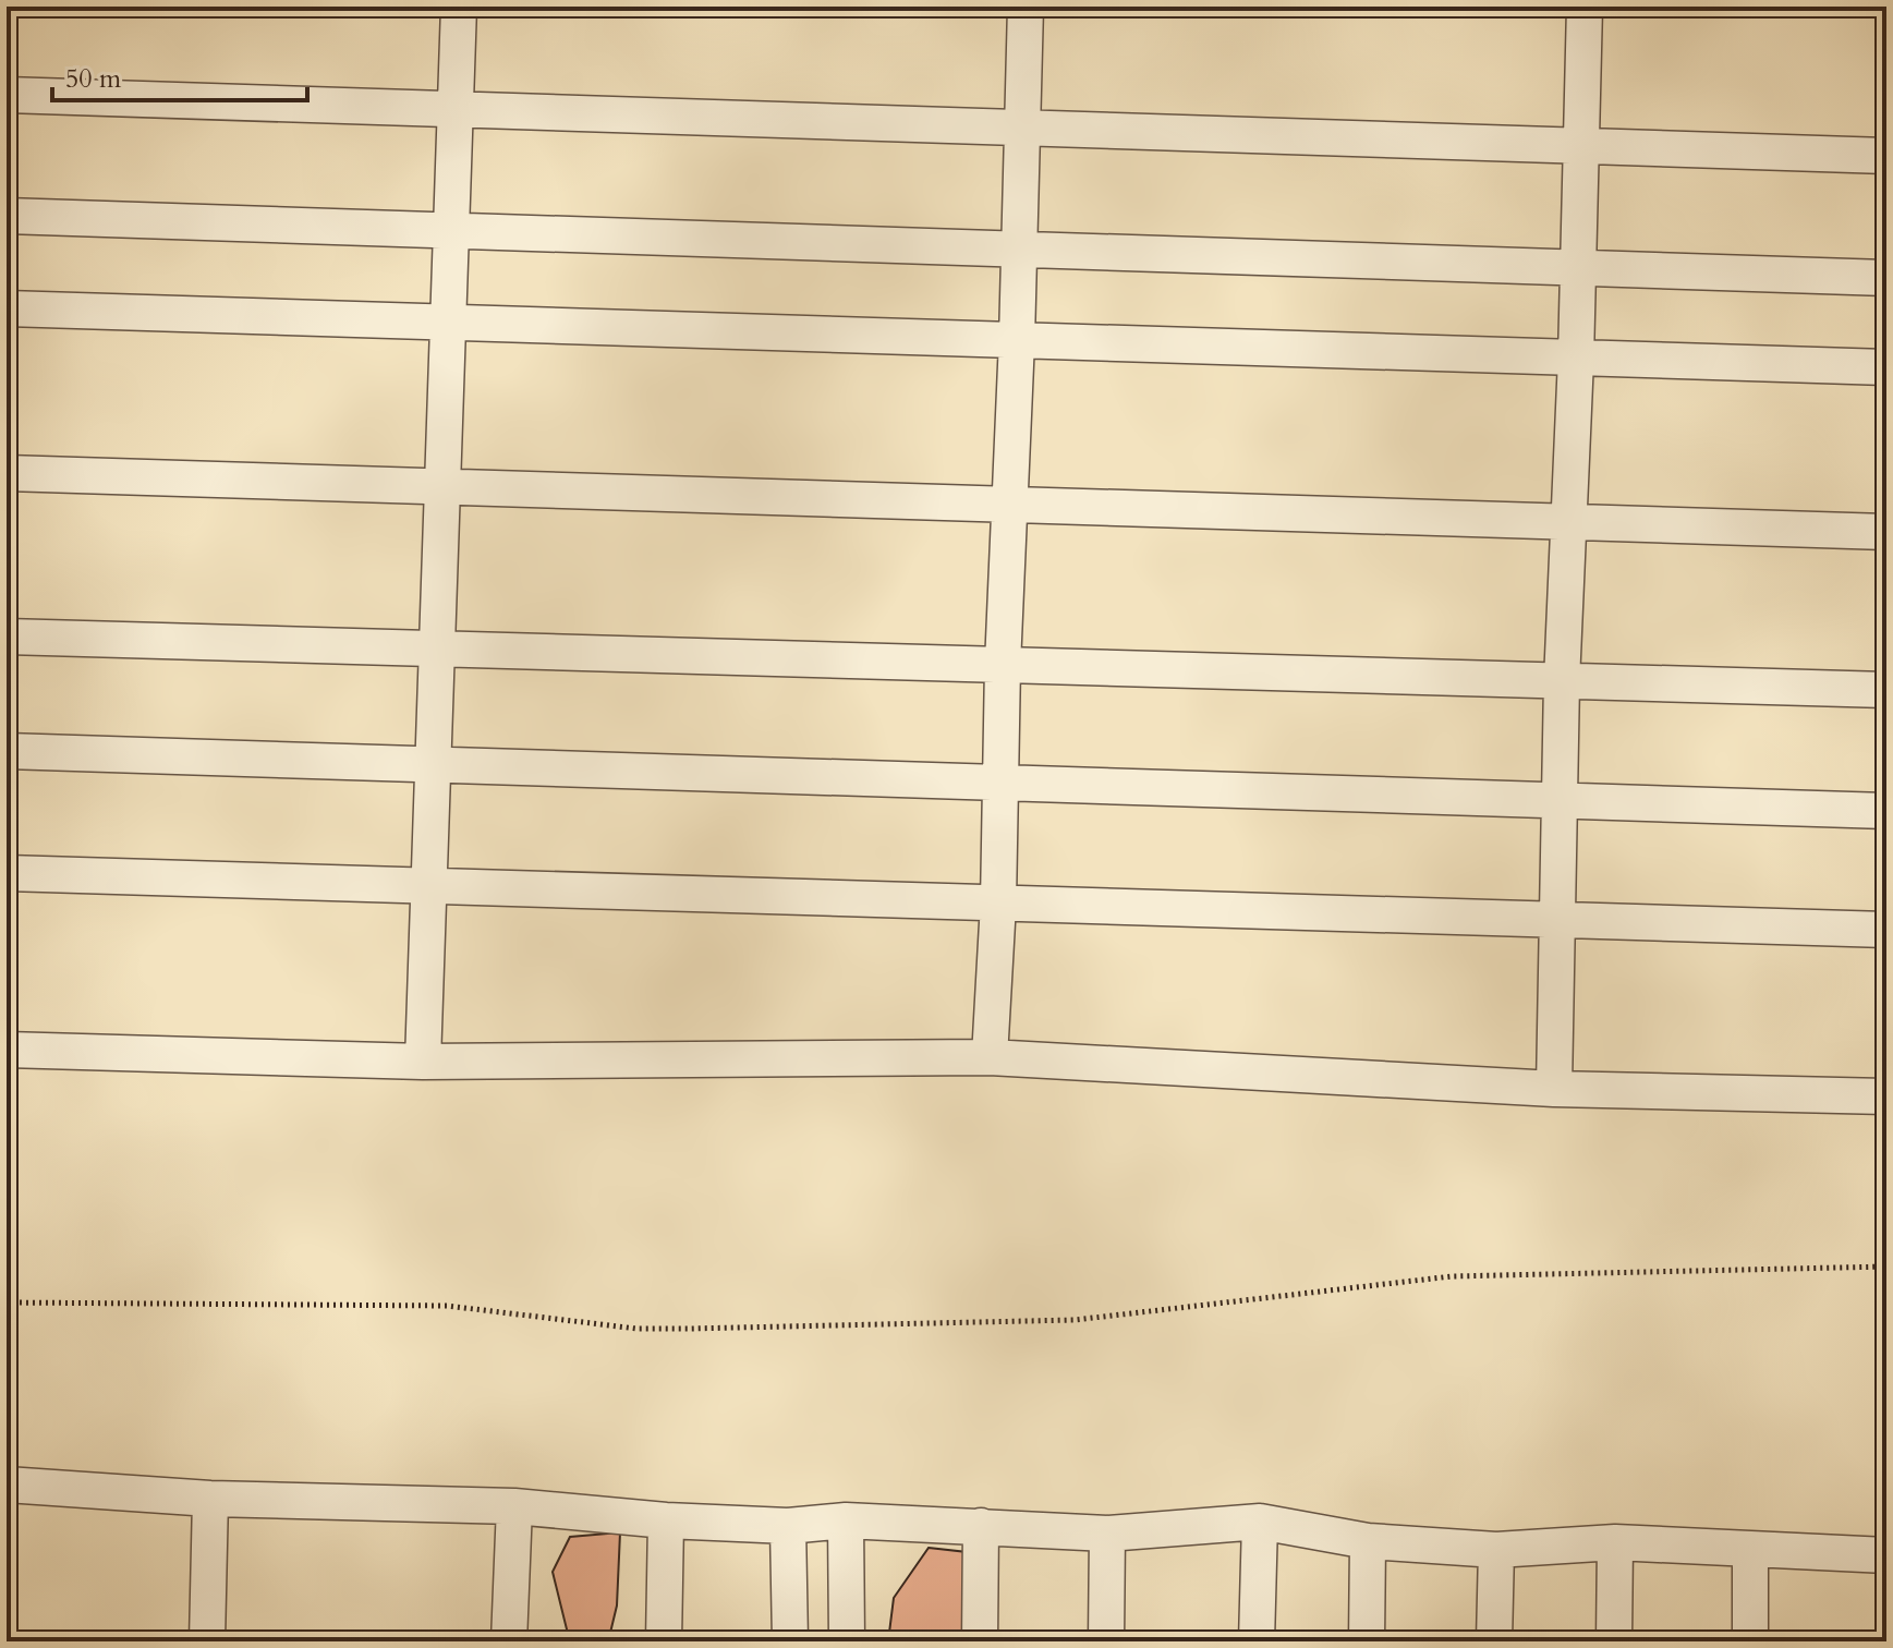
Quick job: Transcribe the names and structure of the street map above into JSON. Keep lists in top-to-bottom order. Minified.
{"scale_bar":"50 m"}
